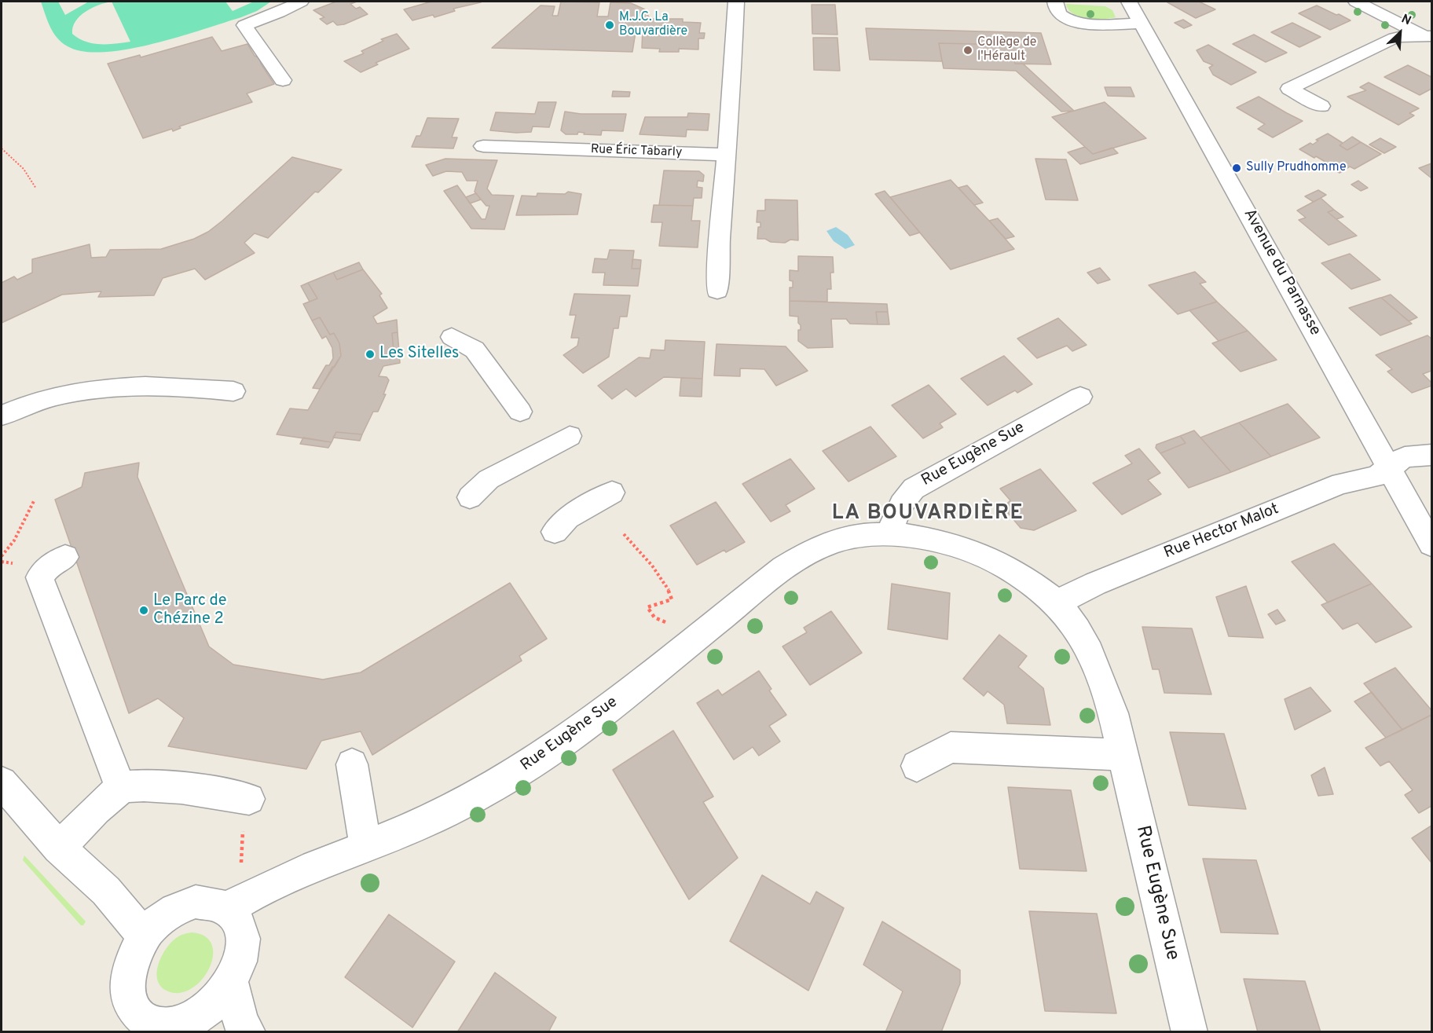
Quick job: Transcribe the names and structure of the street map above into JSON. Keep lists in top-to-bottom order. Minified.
{"streets":{"street":["Rue Éric Tabarly","Avenue du Parnasse","Rue Eugène Sue","Rue Hector Malot"]},"crossings":[["Avenue du Parnasse","Rue Hector Malot"],["Rue Eugène Sue","Rue Hector Malot"]],"districts":["LA BOUVARDIÈRE"],"places":["M.J.C. La Bouvardière","Collège de l'Hérault","Sully Prudhomme","Les Sitelles","Le Parc de Chézine 2"],"north":"top right"}
